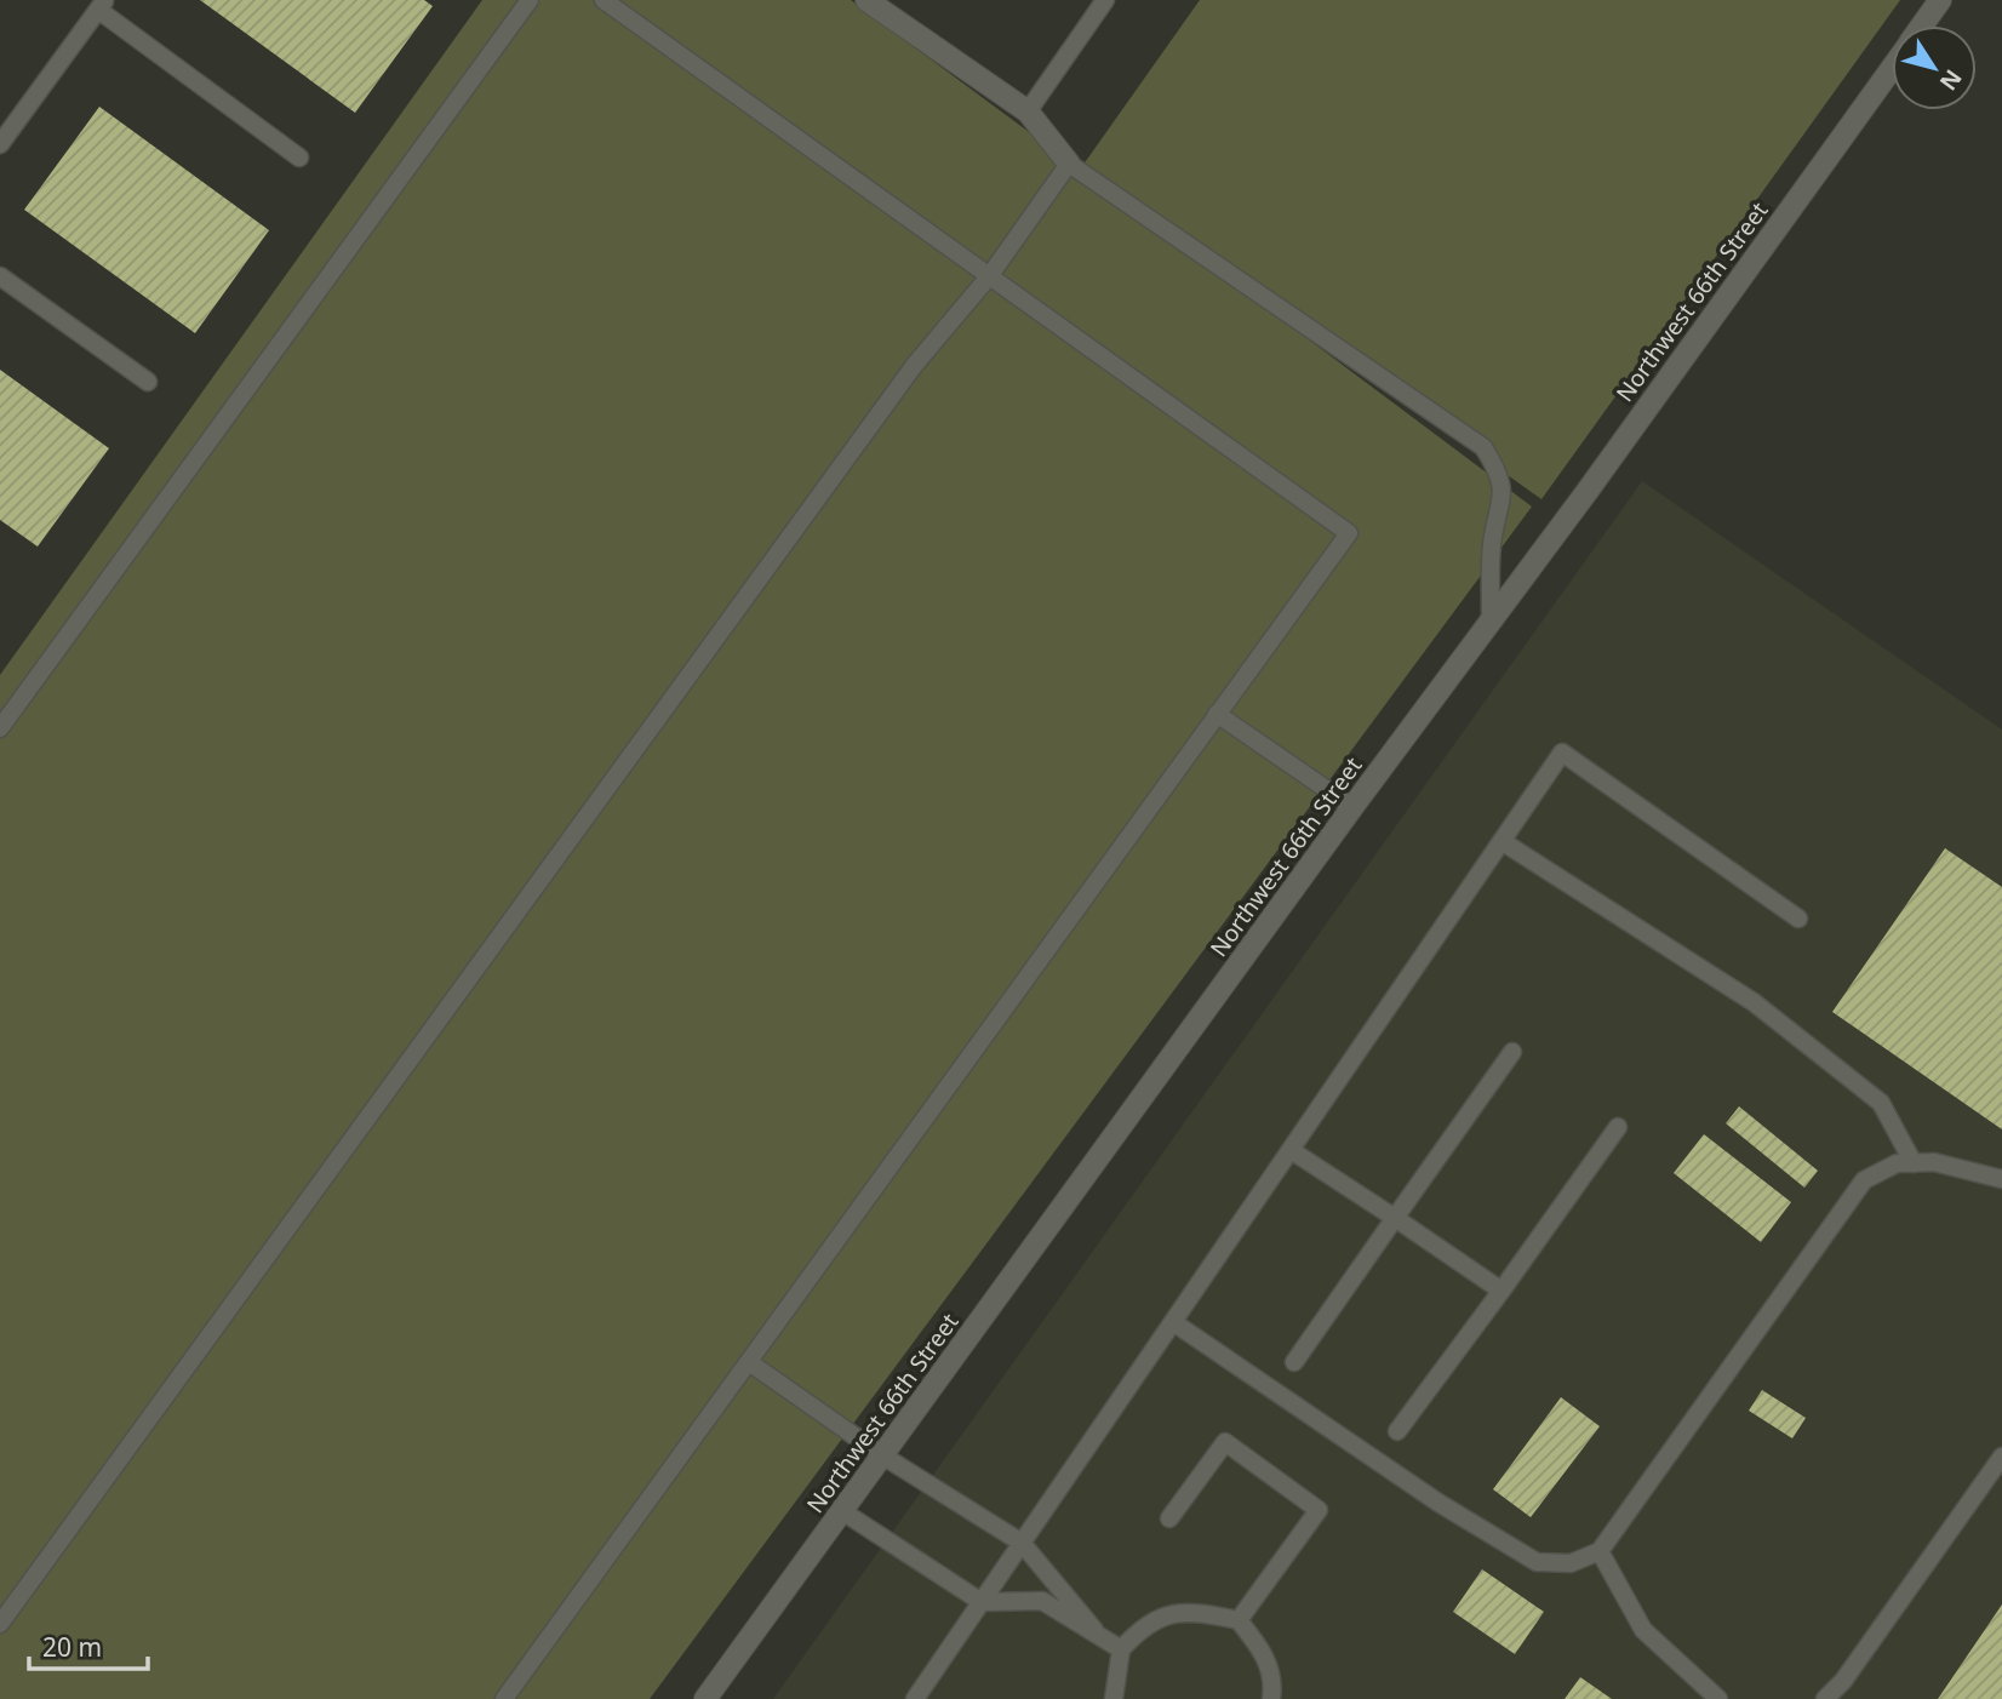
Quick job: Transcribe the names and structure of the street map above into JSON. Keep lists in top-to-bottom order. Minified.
{"streets":{"street":["Northwest 66th Street"]},"scale_bar":"20 m","north":"bottom right"}
